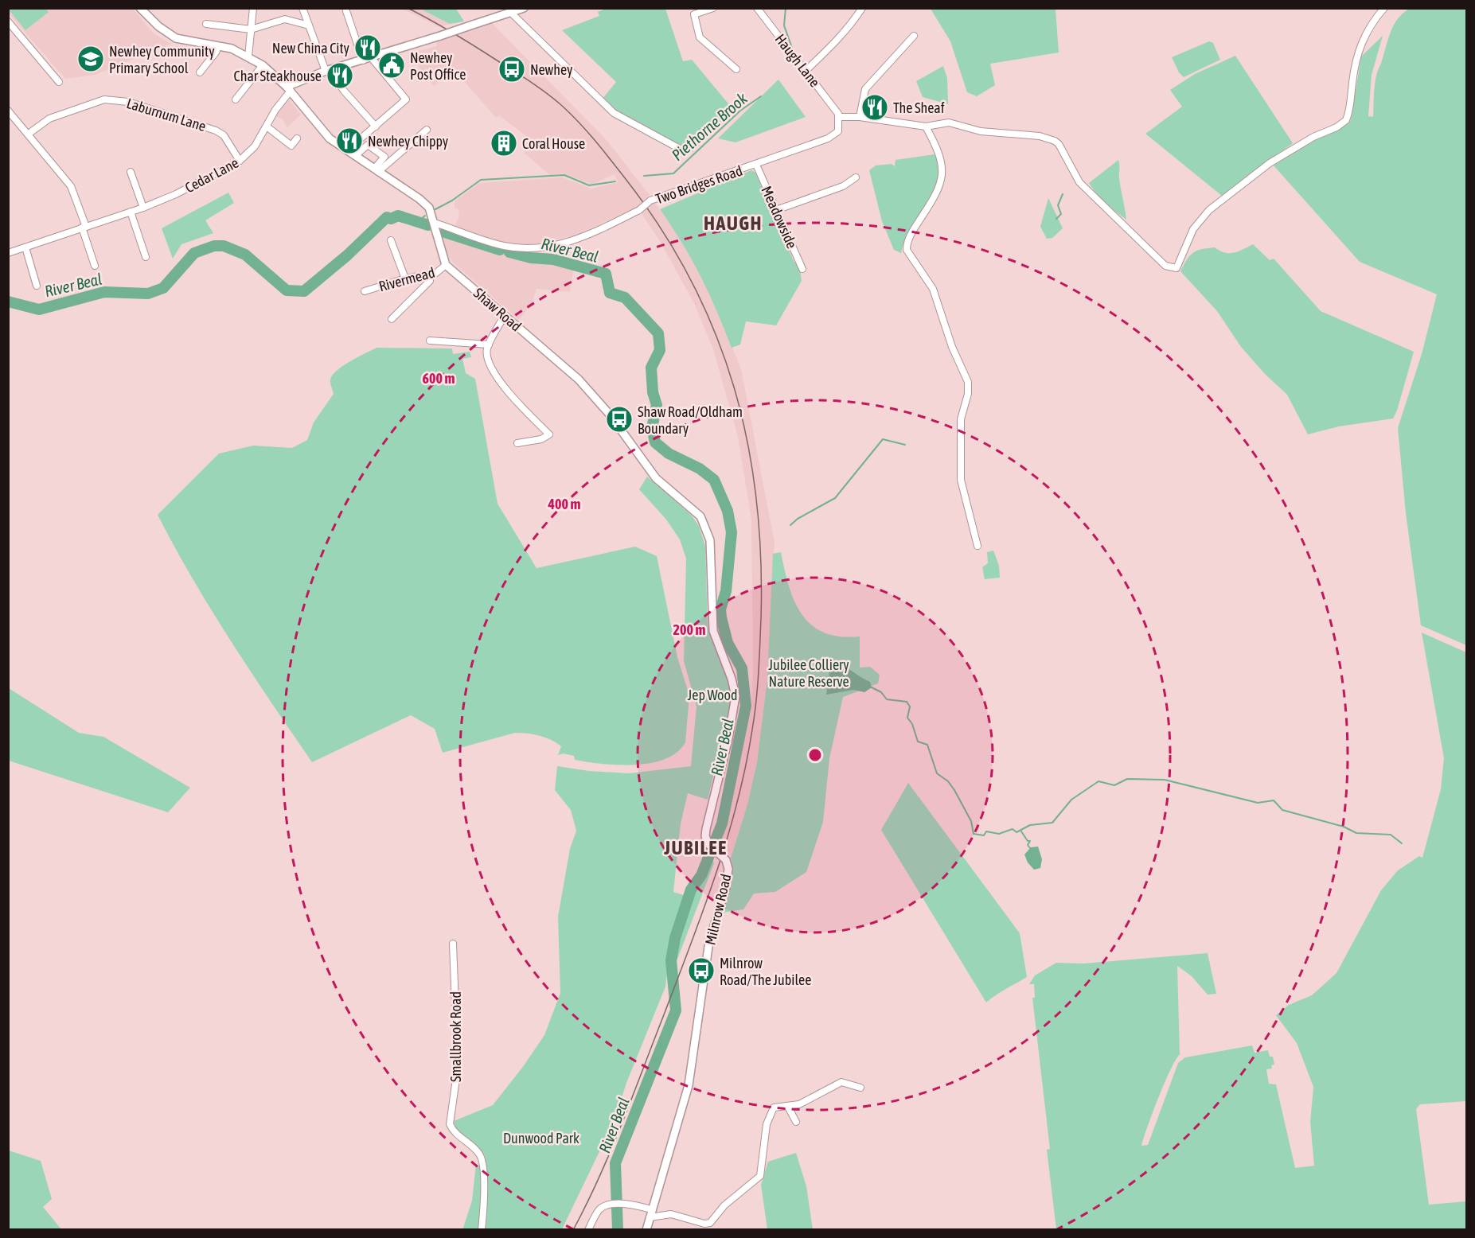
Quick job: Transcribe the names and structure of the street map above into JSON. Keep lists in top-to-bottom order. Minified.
{"streets":{"main road":["Shaw Road","Milnrow Road"],"street":["Haugh Lane","Laburnum Lane","Cedar Lane","Two Bridges Road","Meadowside","Rivermead","Smallbrook Road"]},"crossings":[["Haugh Lane","Two Bridges Road"],["Laburnum Lane","Cedar Lane"],["Two Bridges Road","Meadowside"],["Rivermead","Shaw Road"],["Shaw Road","Milnrow Road"]],"districts":["HAUGH","JUBILEE"],"water":["Piethorne Brook","River Beal"],"parks":["Jubilee Colliery Nature Reserve","Jep Wood","Dunwood Park"],"places":{"restaurant":["New China City","Char Steakhouse","The Sheaf","Newhey Chippy"],"school or university":["Newhey Community Primary School"],"public building":["Newhey Post Office"],"bus stop":["Newhey","Shaw Road/Oldham Boundary","Milnrow Road/The Jubilee"],"building":["Coral House"]},"rings":["600 m","400 m","200 m"]}
